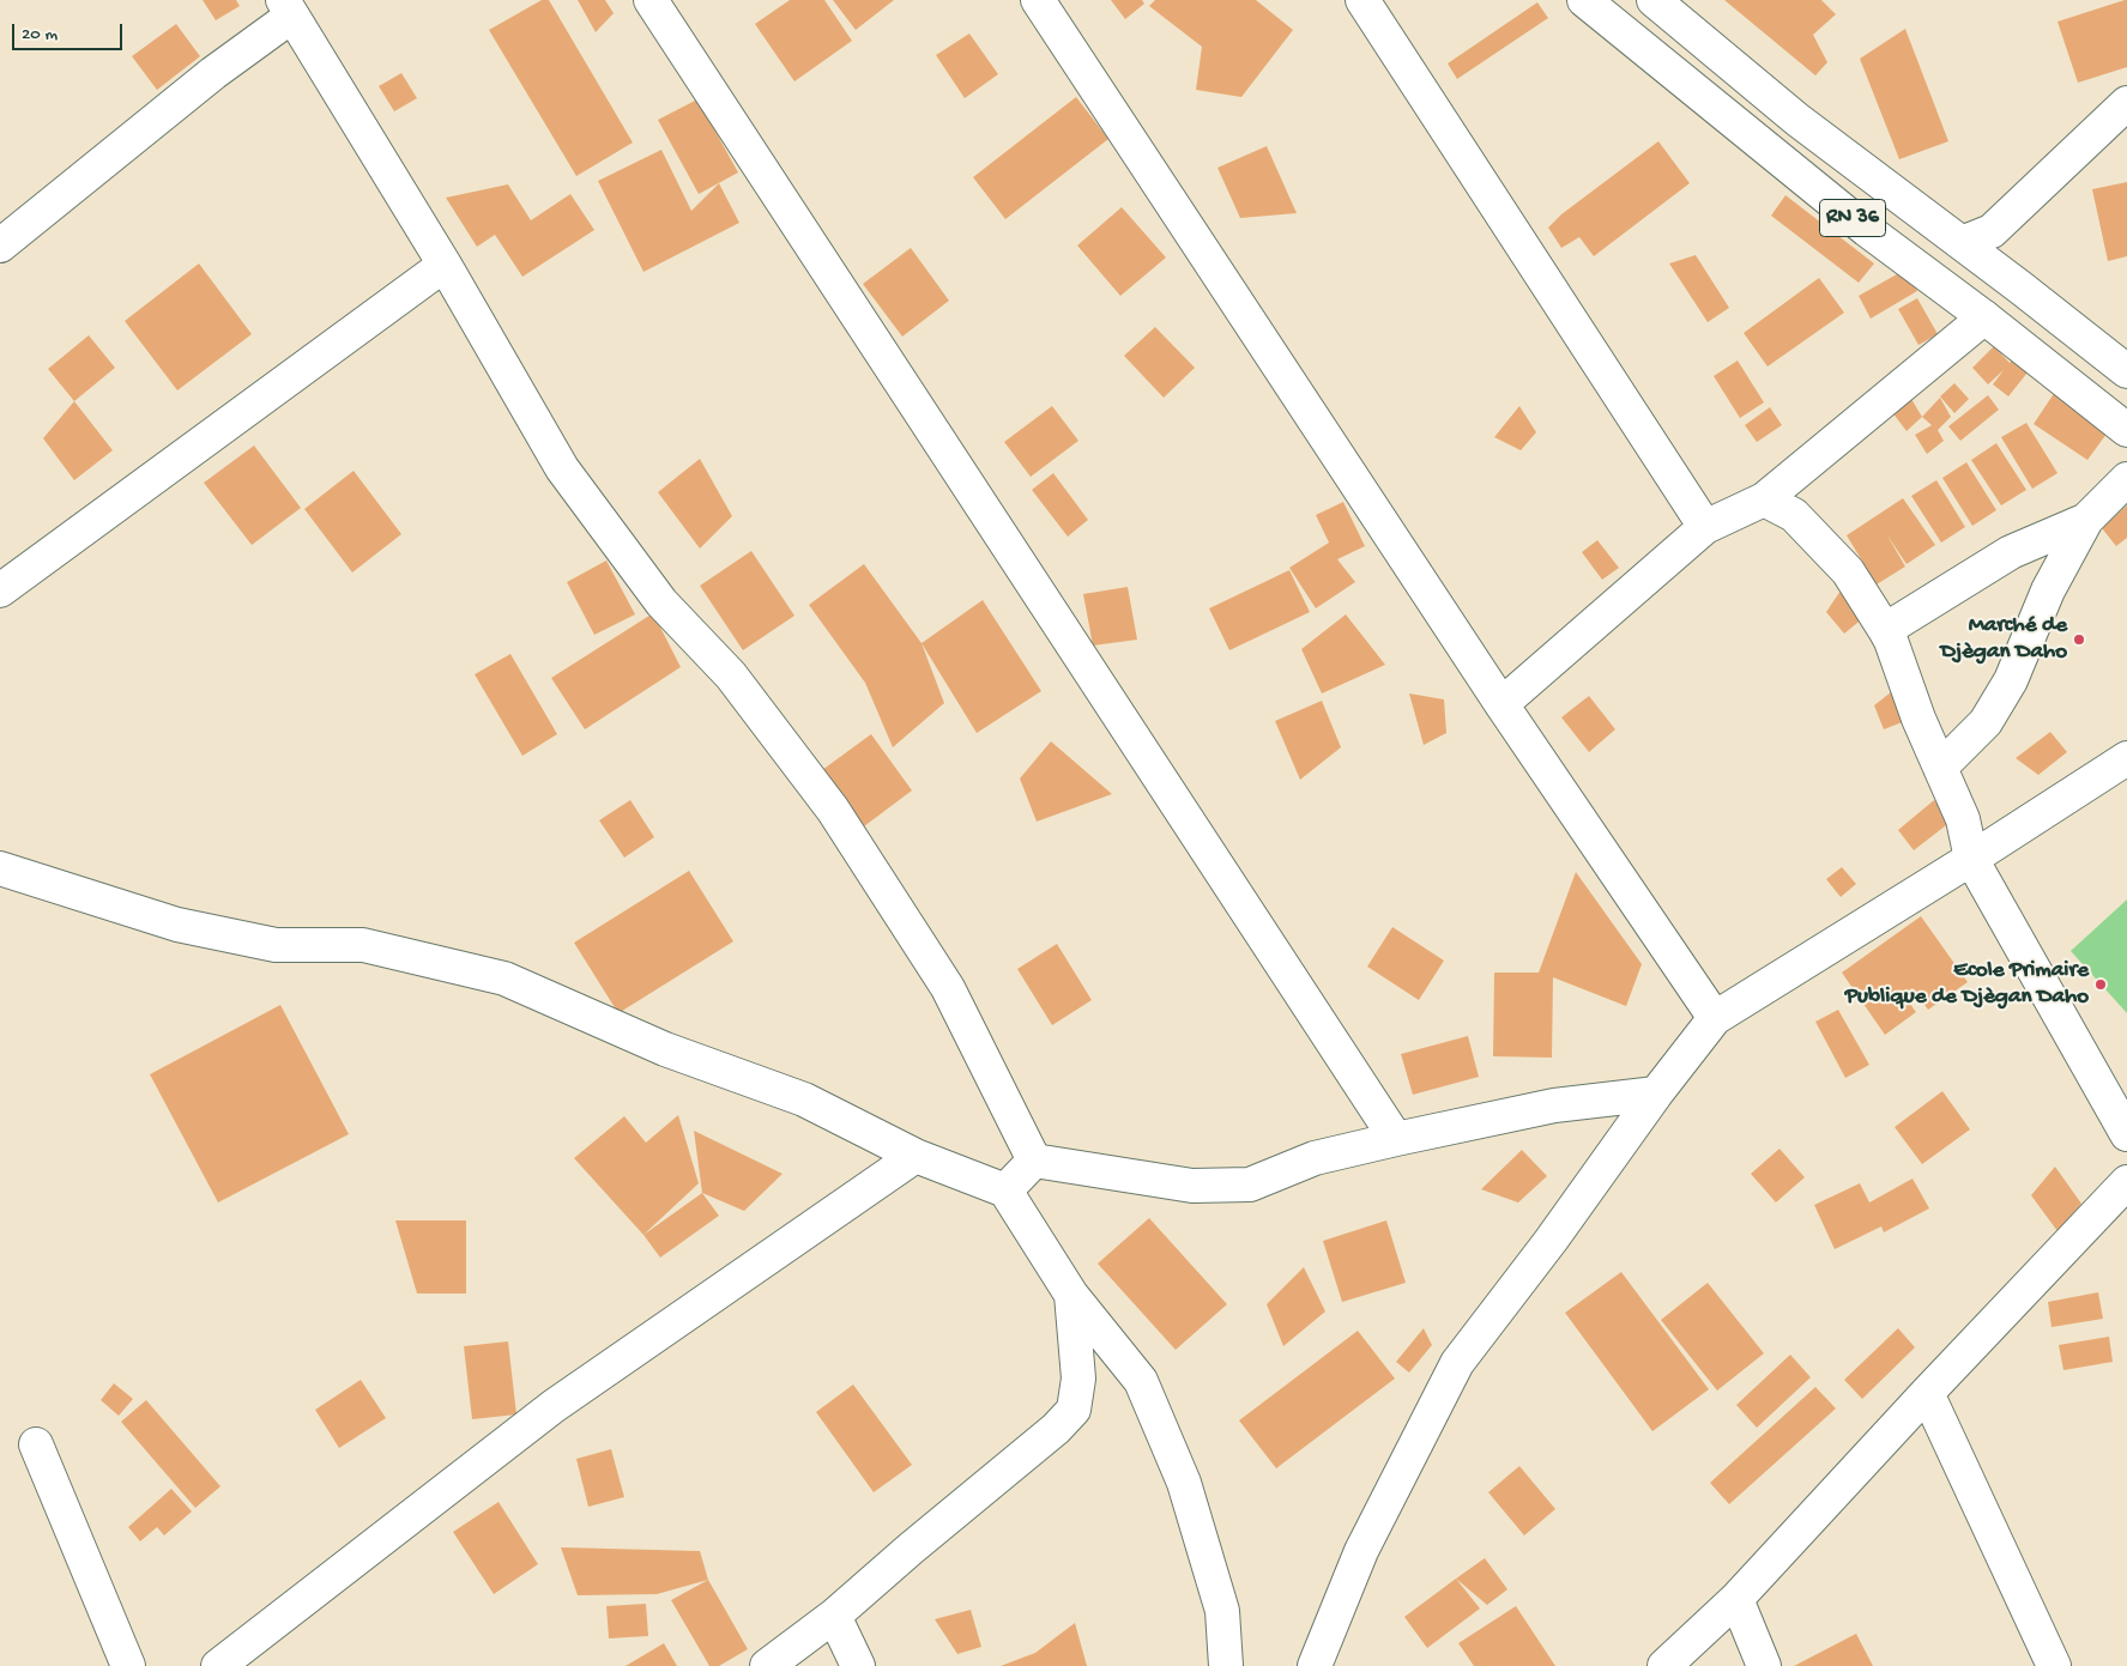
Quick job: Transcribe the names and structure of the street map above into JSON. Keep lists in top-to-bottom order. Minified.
{"streets":{"street":["RN 36"]},"places":["Marché de Djègan Daho","Ecole Primaire Publique de Djègan Daho"],"scale_bar":"20 m"}
